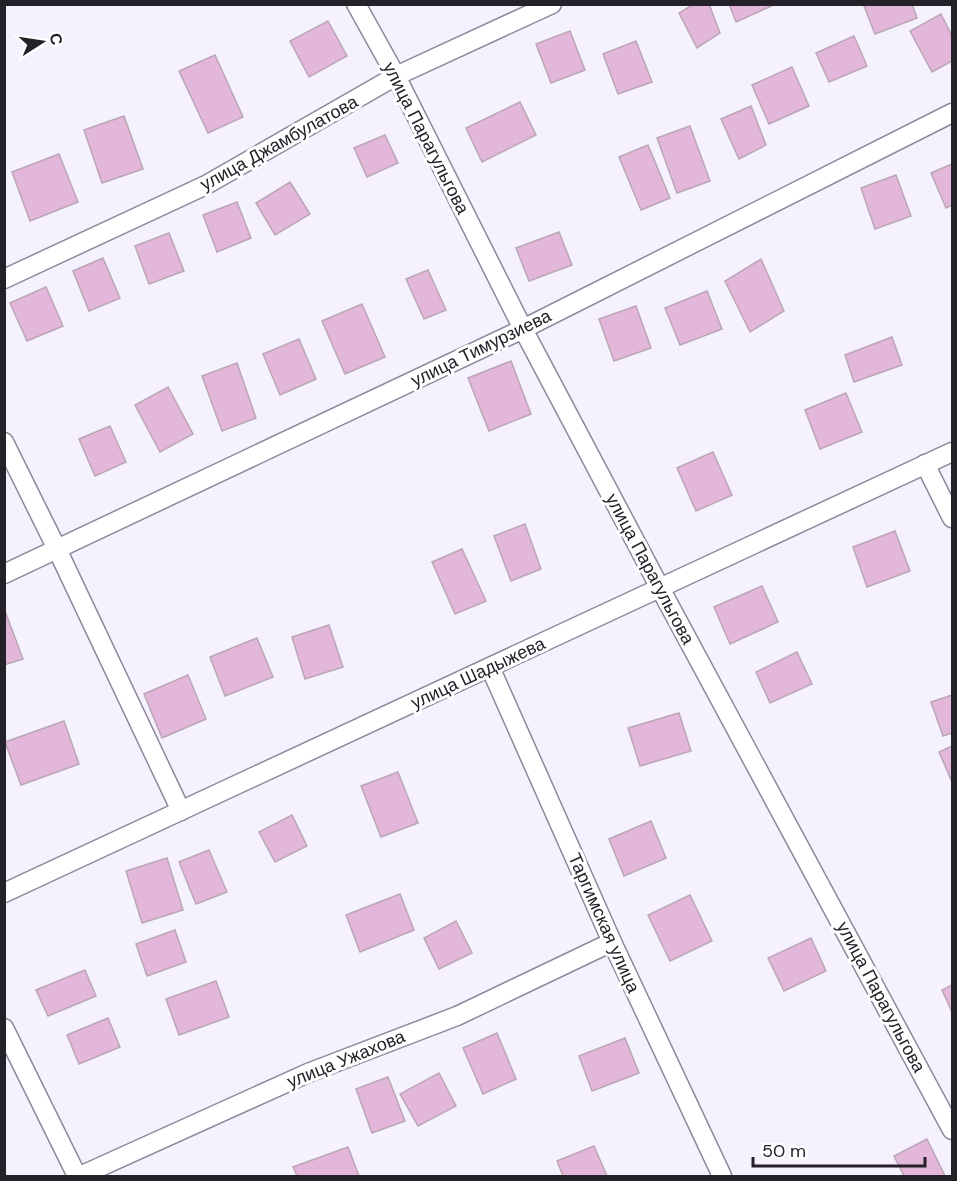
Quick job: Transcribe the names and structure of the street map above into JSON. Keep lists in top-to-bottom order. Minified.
{"streets":{"street":["улица Парагульгова","улица Джамбулатова","улица Тимурзиева","улица Шадыжева","Таргимская улица","улица Ужахова"]},"crossings":[["улица Парагульгова","улица Джамбулатова"],["улица Парагульгова","улица Тимурзиева"],["улица Парагульгова","улица Шадыжева"],["улица Шадыжева","Таргимская улица"],["Таргимская улица","улица Ужахова"]],"scale_bar":"50 m","north":"right"}
